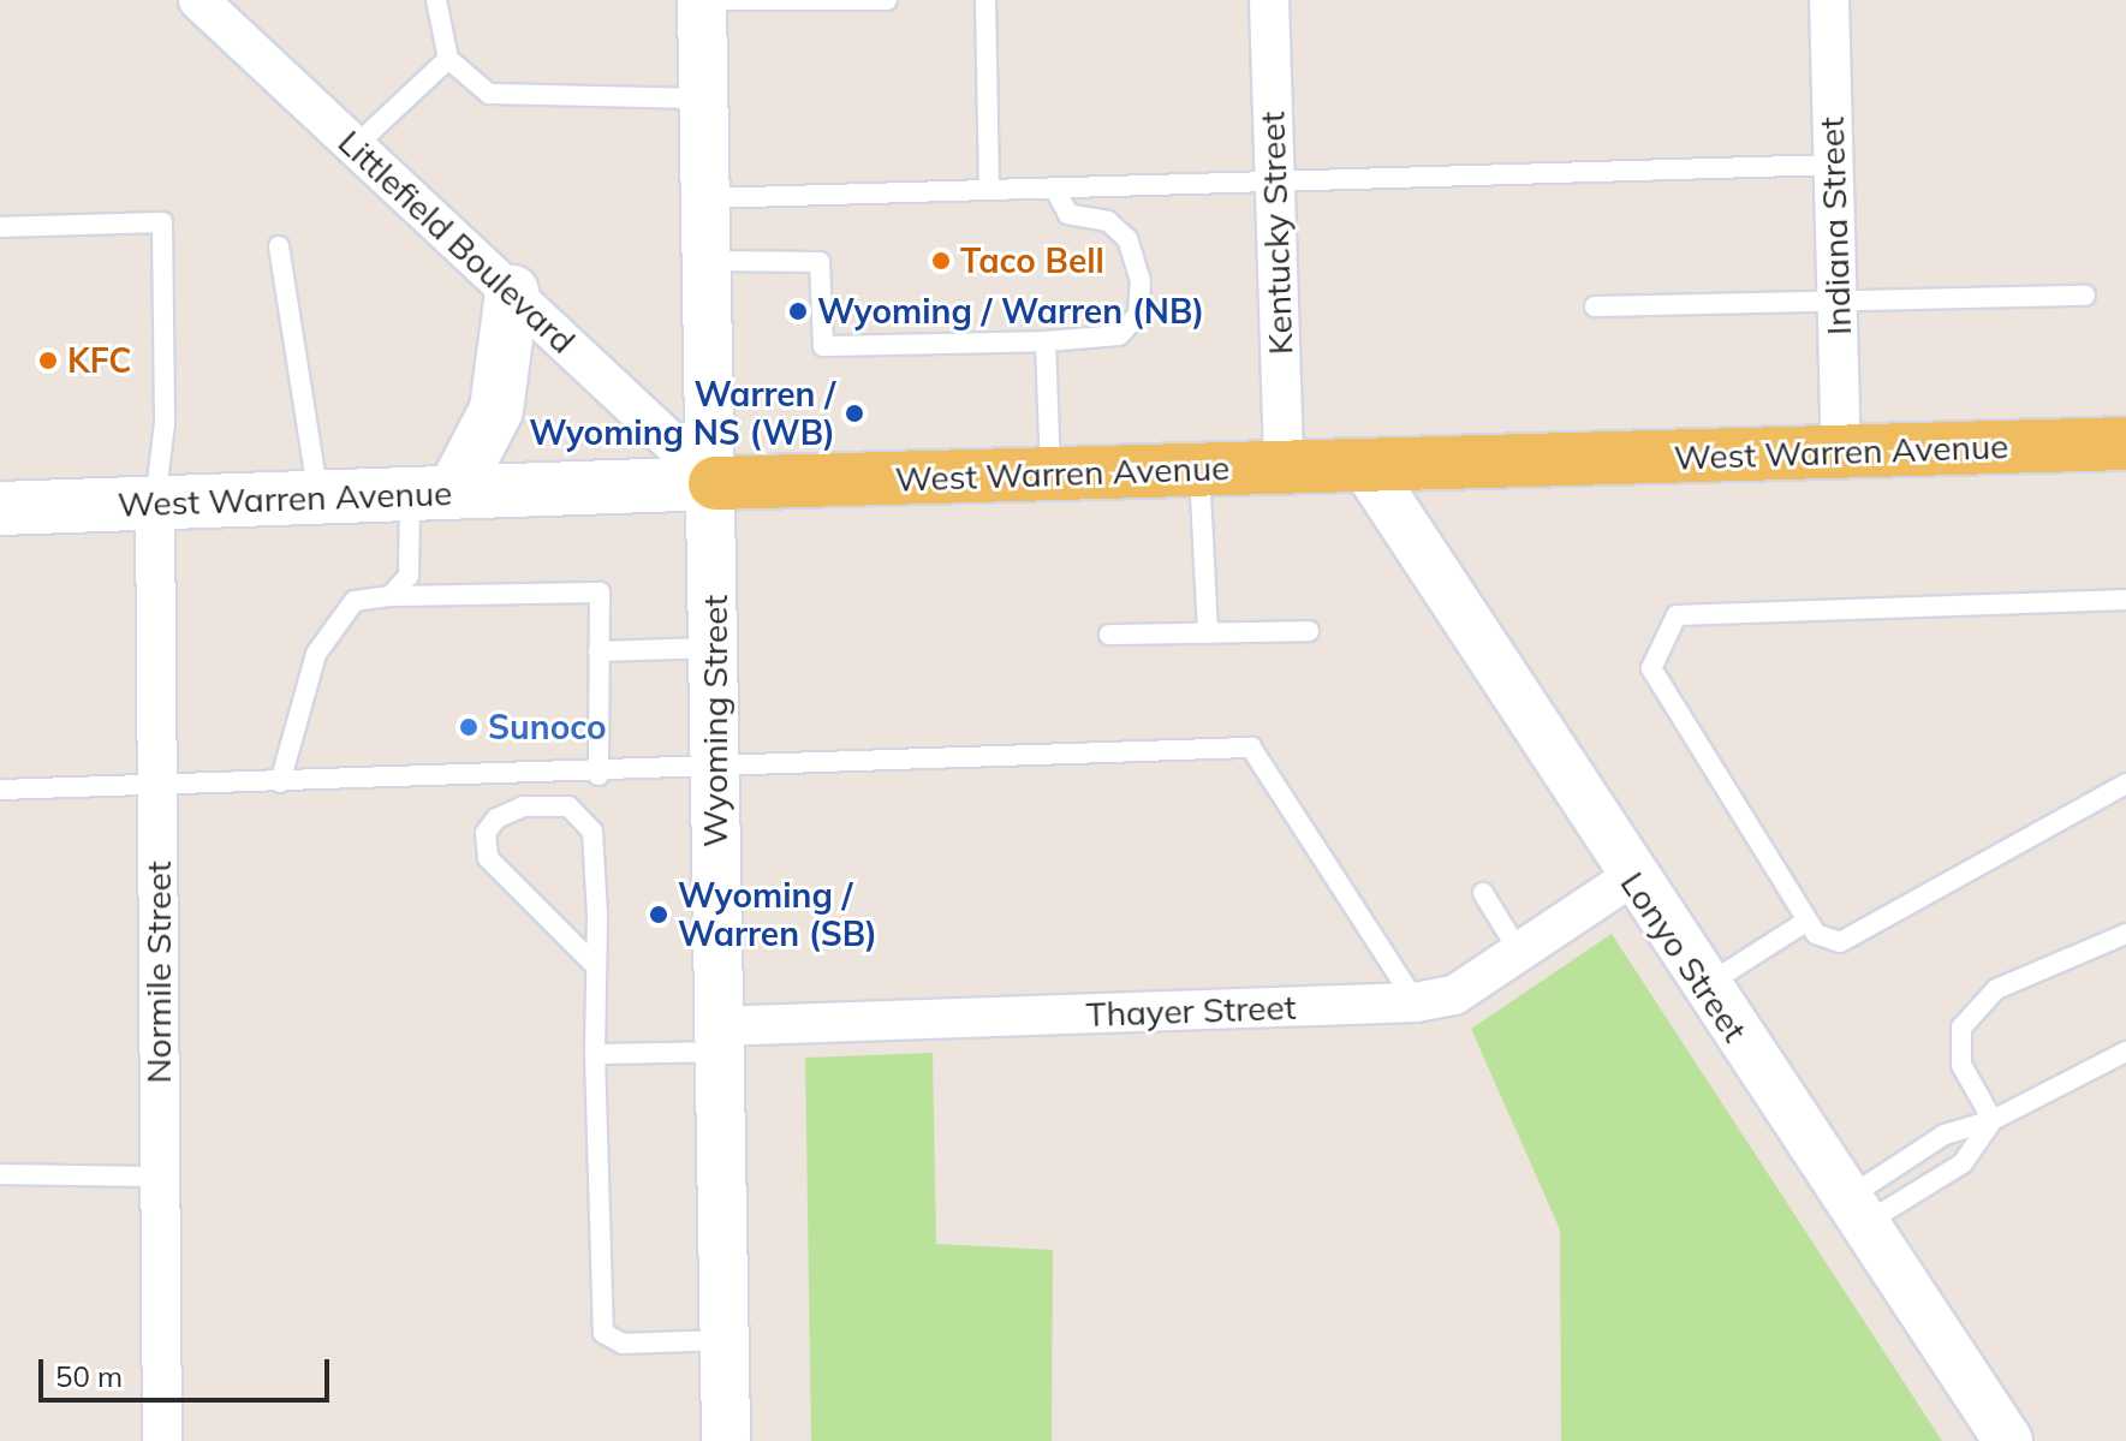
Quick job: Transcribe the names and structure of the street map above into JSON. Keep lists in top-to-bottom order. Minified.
{"streets":{"main road":["West Warren Avenue"],"street":["Indiana Street","Kentucky Street","Littlefield Boulevard","Wyoming Street","Lonyo Street","Normile Street","Thayer Street"]},"crossings":[["Indiana Street","West Warren Avenue"],["Kentucky Street","West Warren Avenue"],["Littlefield Boulevard","West Warren Avenue"],["Littlefield Boulevard","Wyoming Street"],["West Warren Avenue","Wyoming Street"],["West Warren Avenue","Lonyo Street"],["West Warren Avenue","Normile Street"],["Wyoming Street","Thayer Street"],["Lonyo Street","Thayer Street"]],"places":["Taco Bell","Wyoming / Warren (NB)","KFC","Warren / Wyoming NS (WB)","Sunoco","Wyoming / Warren (SB)"],"scale_bar":"50 m"}
